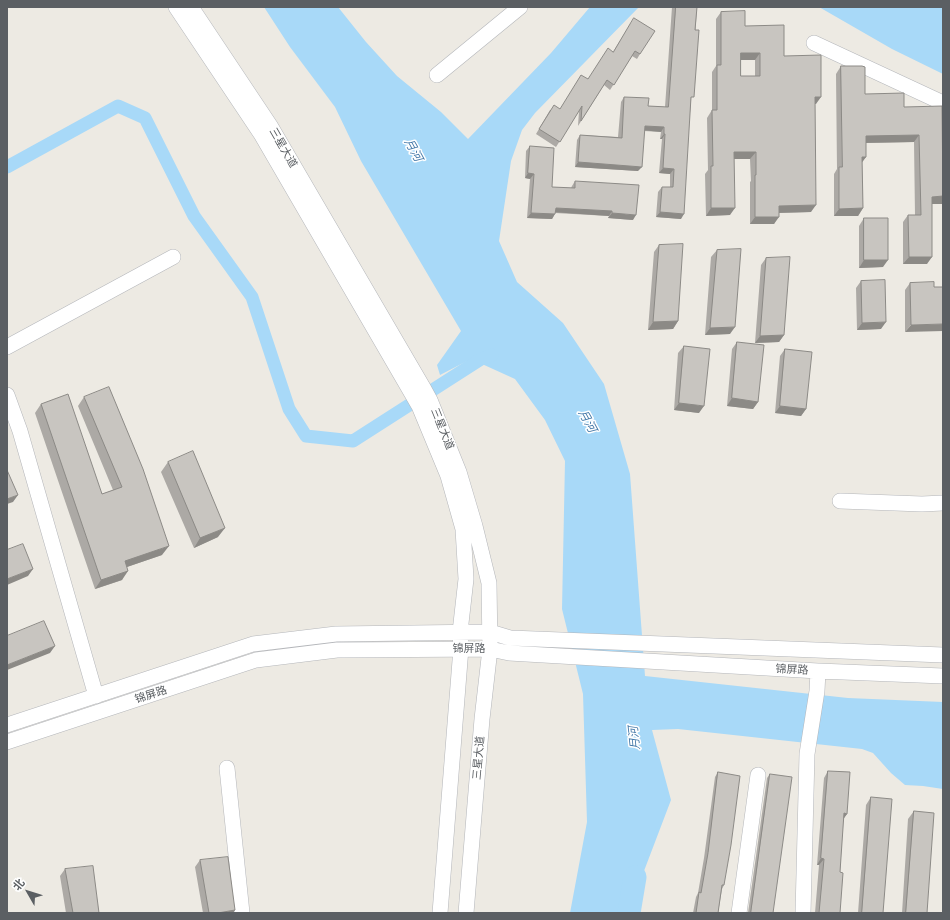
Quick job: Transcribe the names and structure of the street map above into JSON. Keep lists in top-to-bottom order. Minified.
{"streets":{"street":["三星大道","锦屏路"]},"crossings":[["三星大道","锦屏路"]],"water":["月河"],"north":"top left"}
